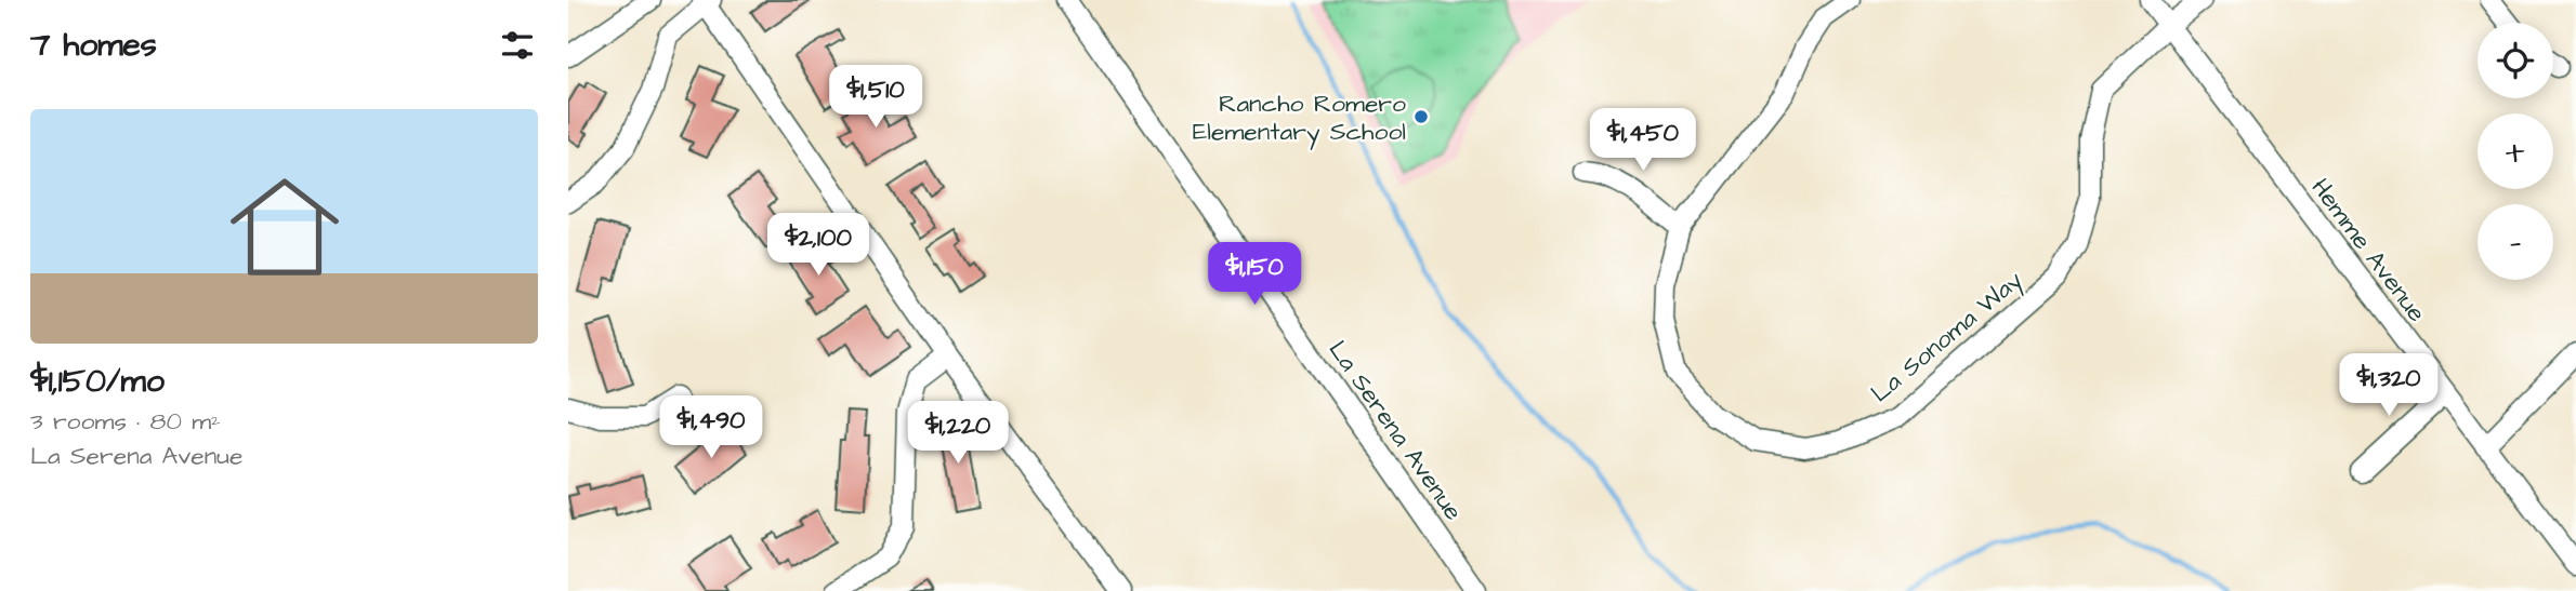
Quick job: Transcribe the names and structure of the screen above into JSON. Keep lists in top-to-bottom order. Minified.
{"streets":{"street":["Hemme Avenue","La Sonoma Way","La Serena Avenue"]},"crossings":[["Hemme Avenue","La Sonoma Way"]],"places":["Rancho Romero Elementary School"],"page":{"heading":"7 homes","map_buttons":["+","−"],"price":["$1,510","$1,450","$2,100","$1,150","$1,320","$1,490","$1,220"],"list":[{"name":"$1,150/mo","note":"3 rooms · 80 m² · La Serena Avenue"}]}}
